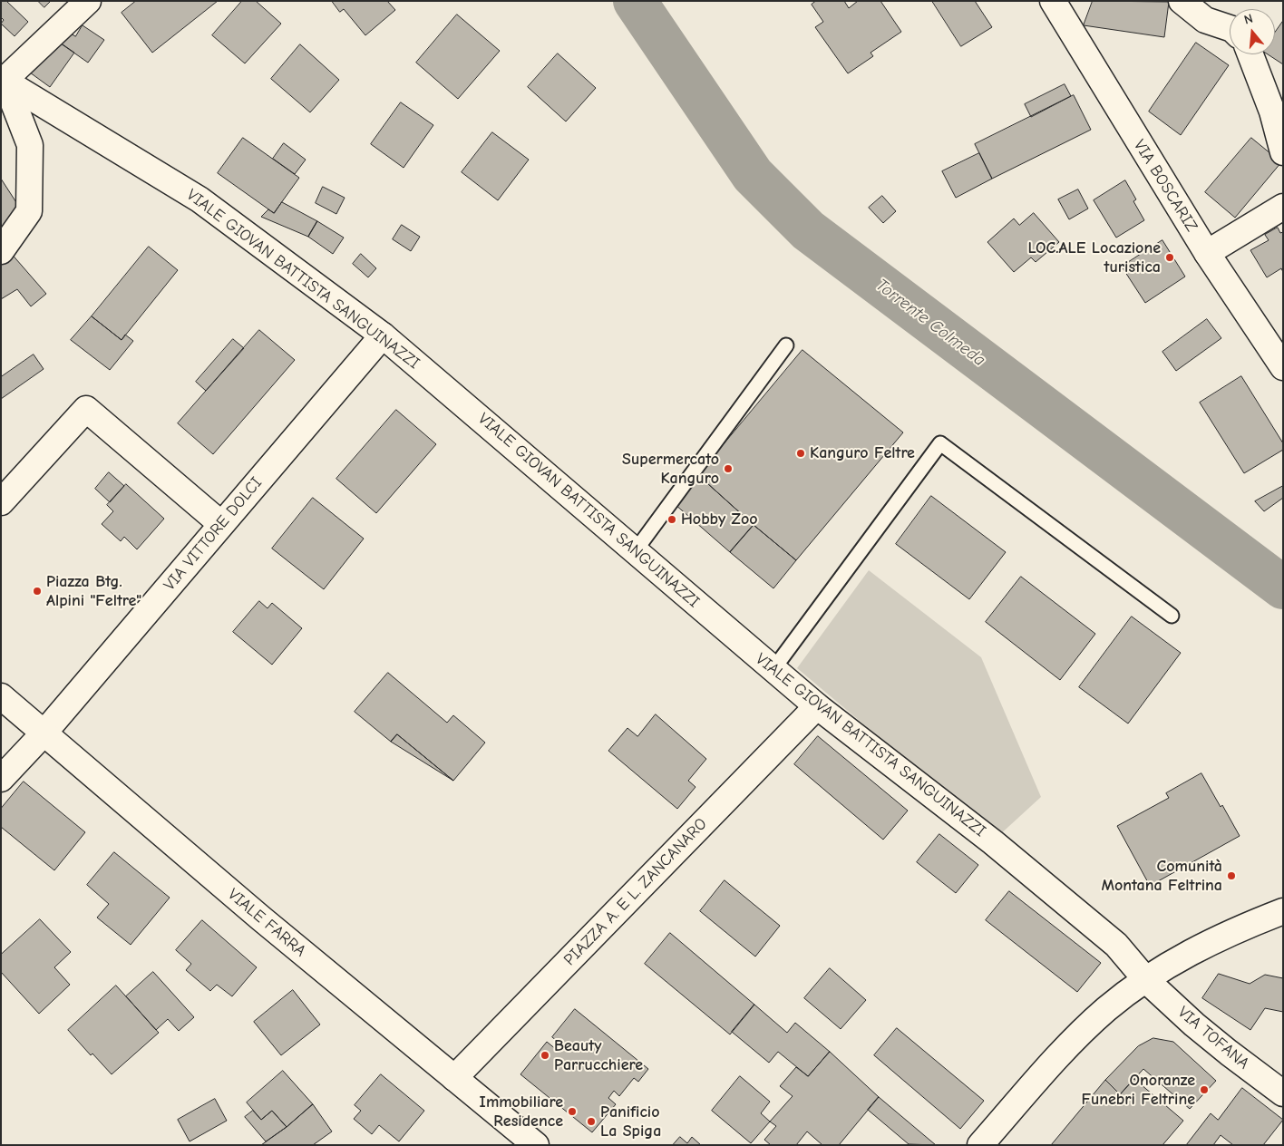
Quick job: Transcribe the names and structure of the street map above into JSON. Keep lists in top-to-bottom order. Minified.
{"streets":{"street":["VIA BOSCARIZ","VIALE GIOVAN BATTISTA SANGUINAZZI","VIA VITTORE DOLCI","PIAZZA A. E L. ZANCANARO","VIALE FARRA","VIA TOFANA"]},"crossings":[["VIALE GIOVAN BATTISTA SANGUINAZZI","VIA VITTORE DOLCI"],["VIALE GIOVAN BATTISTA SANGUINAZZI","PIAZZA A. E L. ZANCANARO"],["VIALE GIOVAN BATTISTA SANGUINAZZI","VIA TOFANA"],["VIA VITTORE DOLCI","VIALE FARRA"],["PIAZZA A. E L. ZANCANARO","VIALE FARRA"]],"water":["Torrente Colmeda"],"places":["LOC.ALE Locazione turistica","Kanguro Feltre","Supermercato Kanguro","Hobby Zoo","Piazza Btg. Alpini \"Feltre\"","Comunità Montana Feltrina","Beauty Parrucchiere","Onoranze Funebri Feltrine","Immobiliare Residence","Panificio La Spiga"],"north":"top"}
